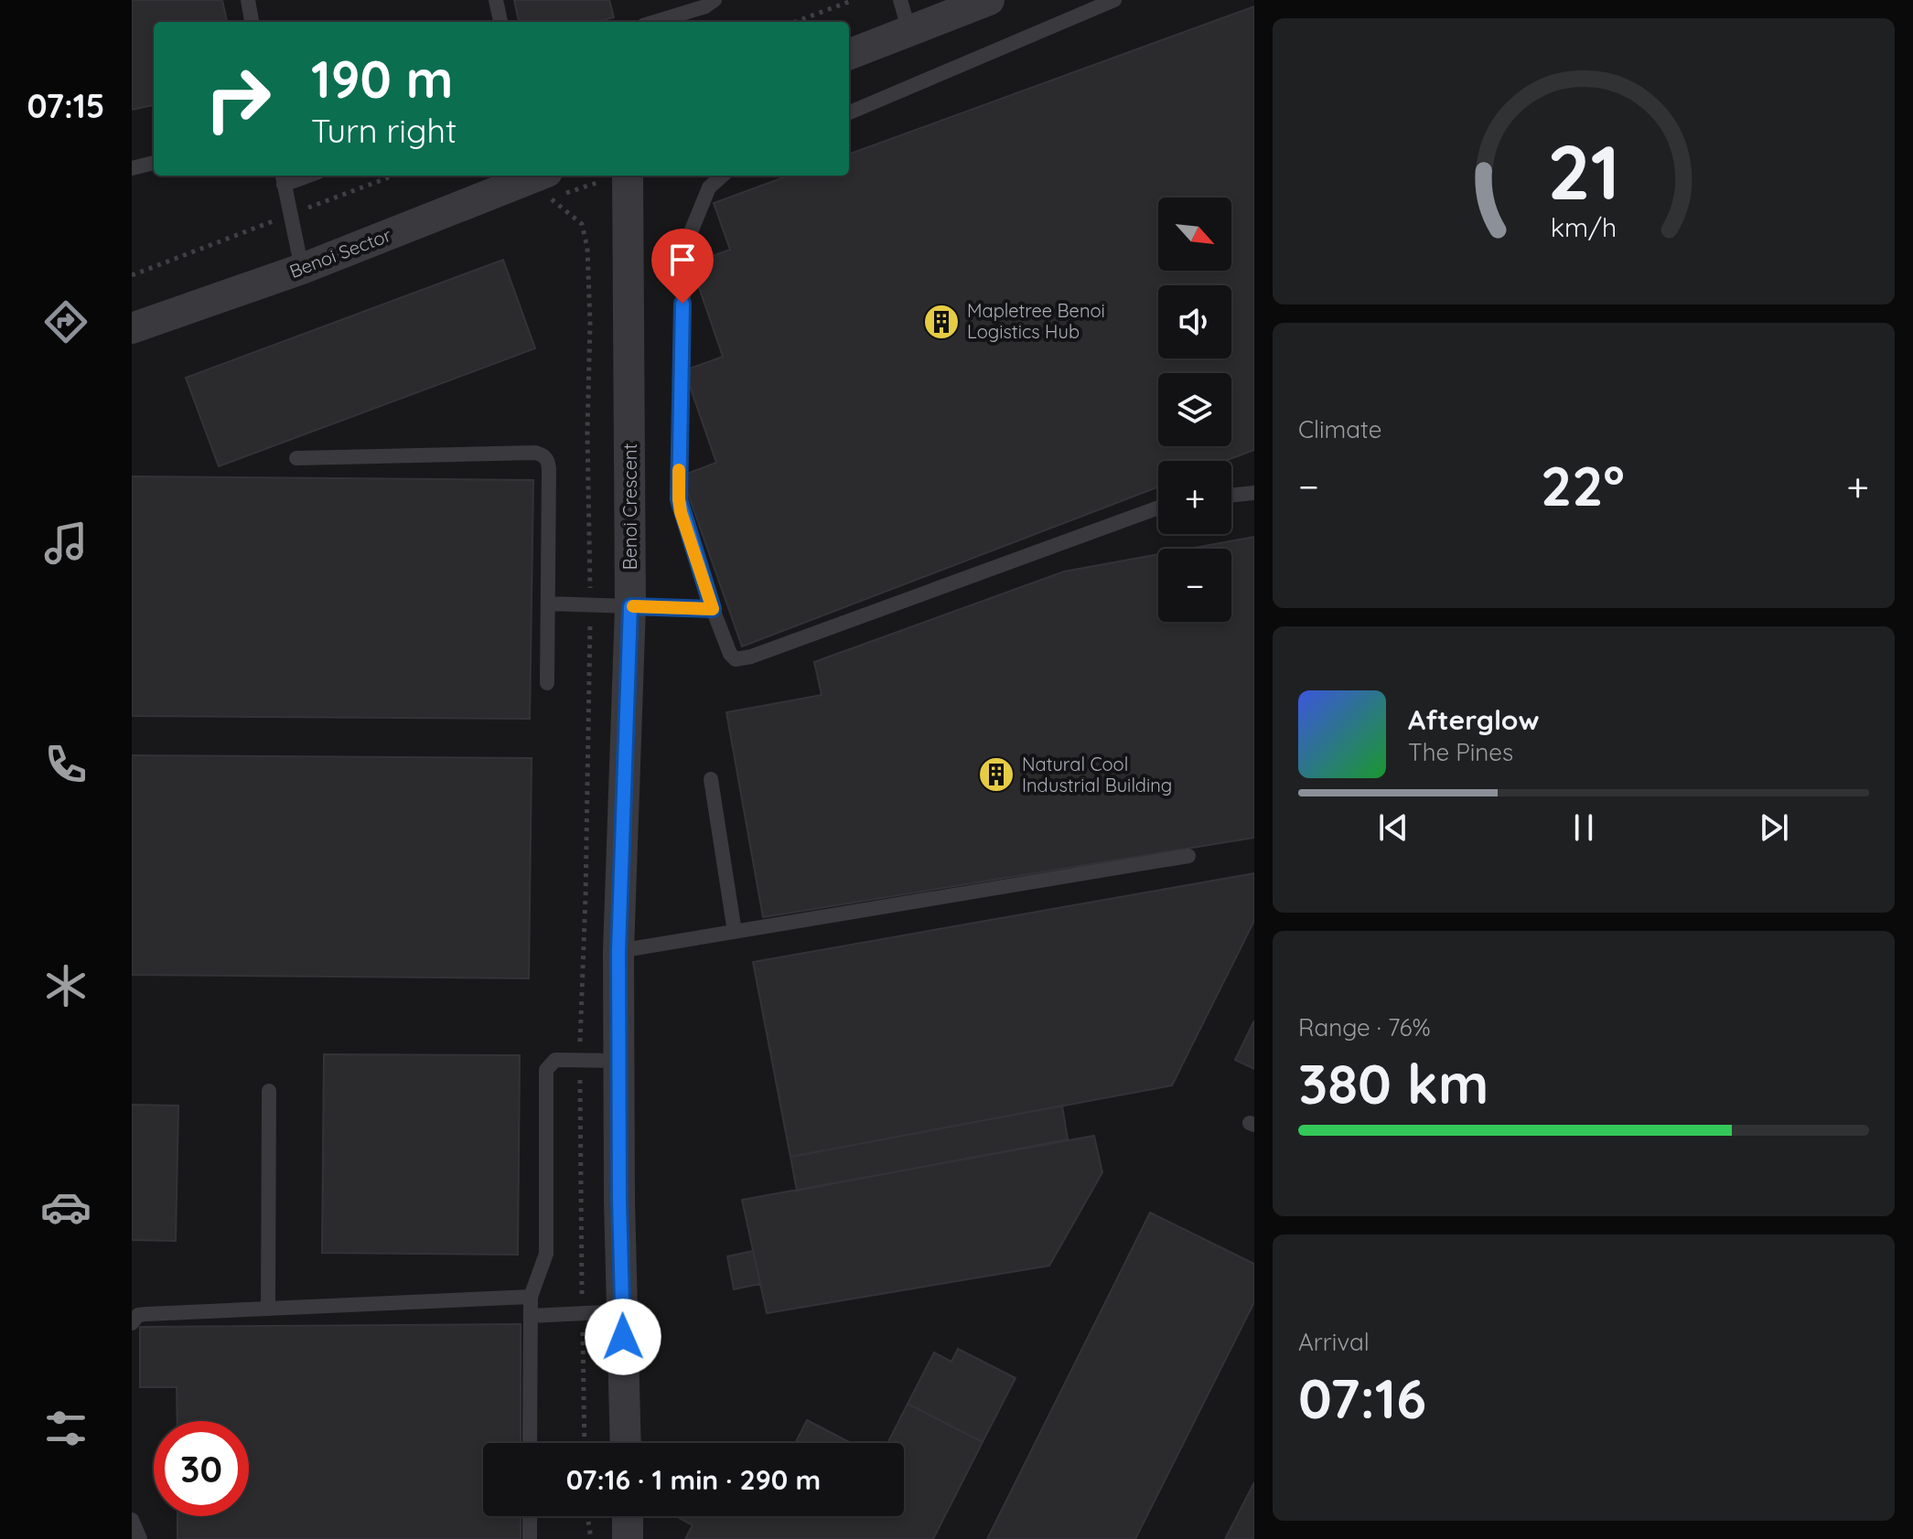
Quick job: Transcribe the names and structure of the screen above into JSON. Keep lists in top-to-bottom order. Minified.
{"streets":{"street":["Benoi Sector","Benoi Crescent"]},"places":{"building":["Mapletree Benoi Logistics Hub","Natural Cool Industrial Building"]},"north":"bottom right","page":{"tabs":"07:15","turn":["190 m","Turn right"],"map_buttons":["+","−"],"tile":["Climate",["Range · 76%","380 km"],["Arrival","07:16"]],"heat":["−","22°","+"],"song":["Afterglow","The Pines"],"limit":"30","trip":"07:16 · 1 min · 290 m","gauge":["21","km/h"]}}
